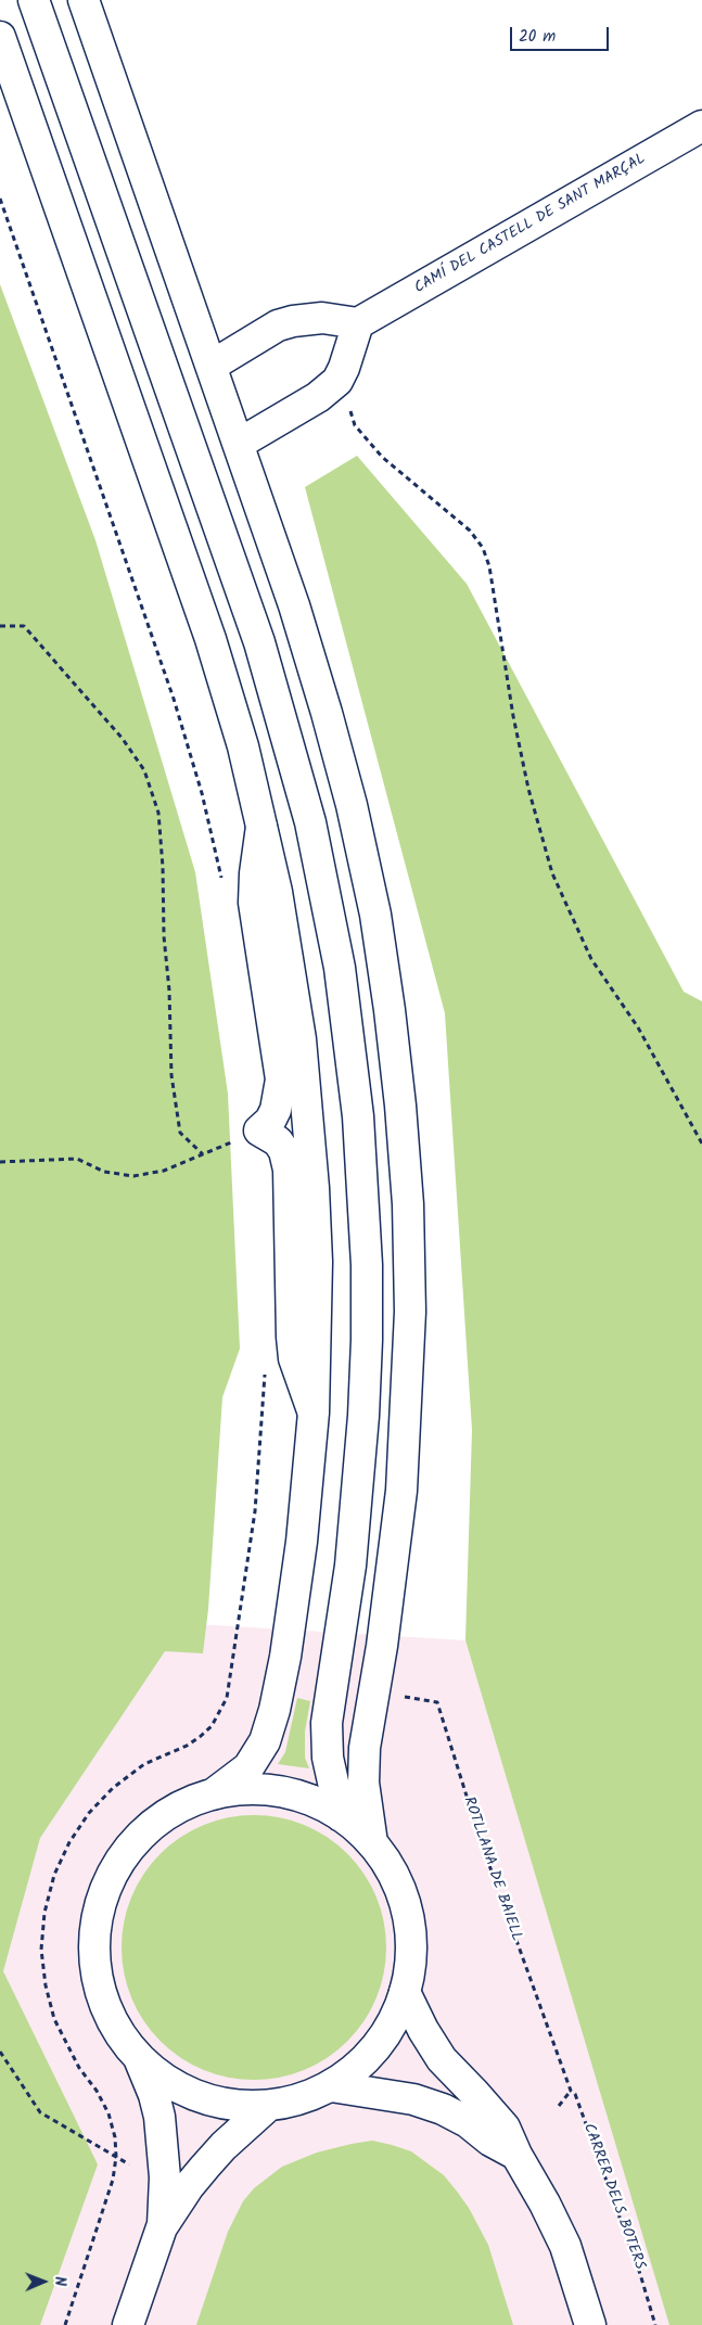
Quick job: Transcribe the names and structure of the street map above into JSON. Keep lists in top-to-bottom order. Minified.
{"streets":{"main road":["CAMÍ DEL CASTELL DE SANT MARÇAL"],"path":["ROTLLANA DE BAIELL","CARRER DELS BOTERS"]},"crossings":[["ROTLLANA DE BAIELL","CARRER DELS BOTERS"]],"scale_bar":"20 m","north":"right"}
